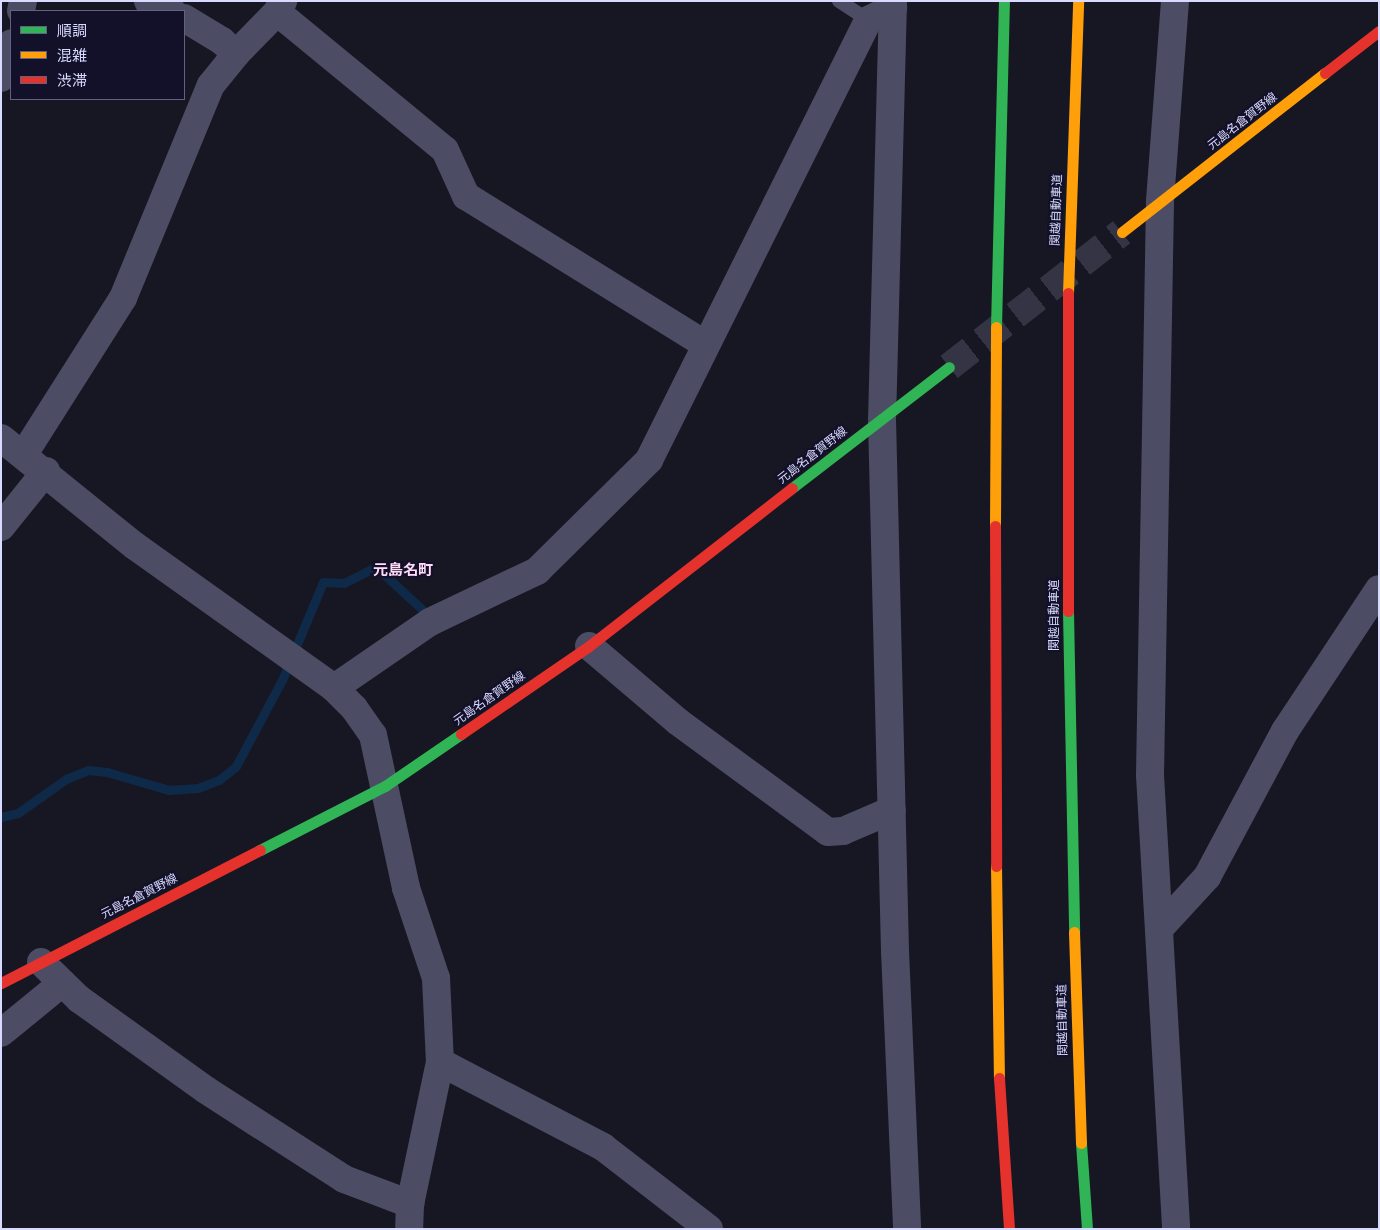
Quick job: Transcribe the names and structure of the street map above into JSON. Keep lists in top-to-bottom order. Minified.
{"streets":{"main road":["元島名倉賀野線","関越自動車道"]},"districts":["元島名町"],"legend":["順調","混雑","渋滞"]}
